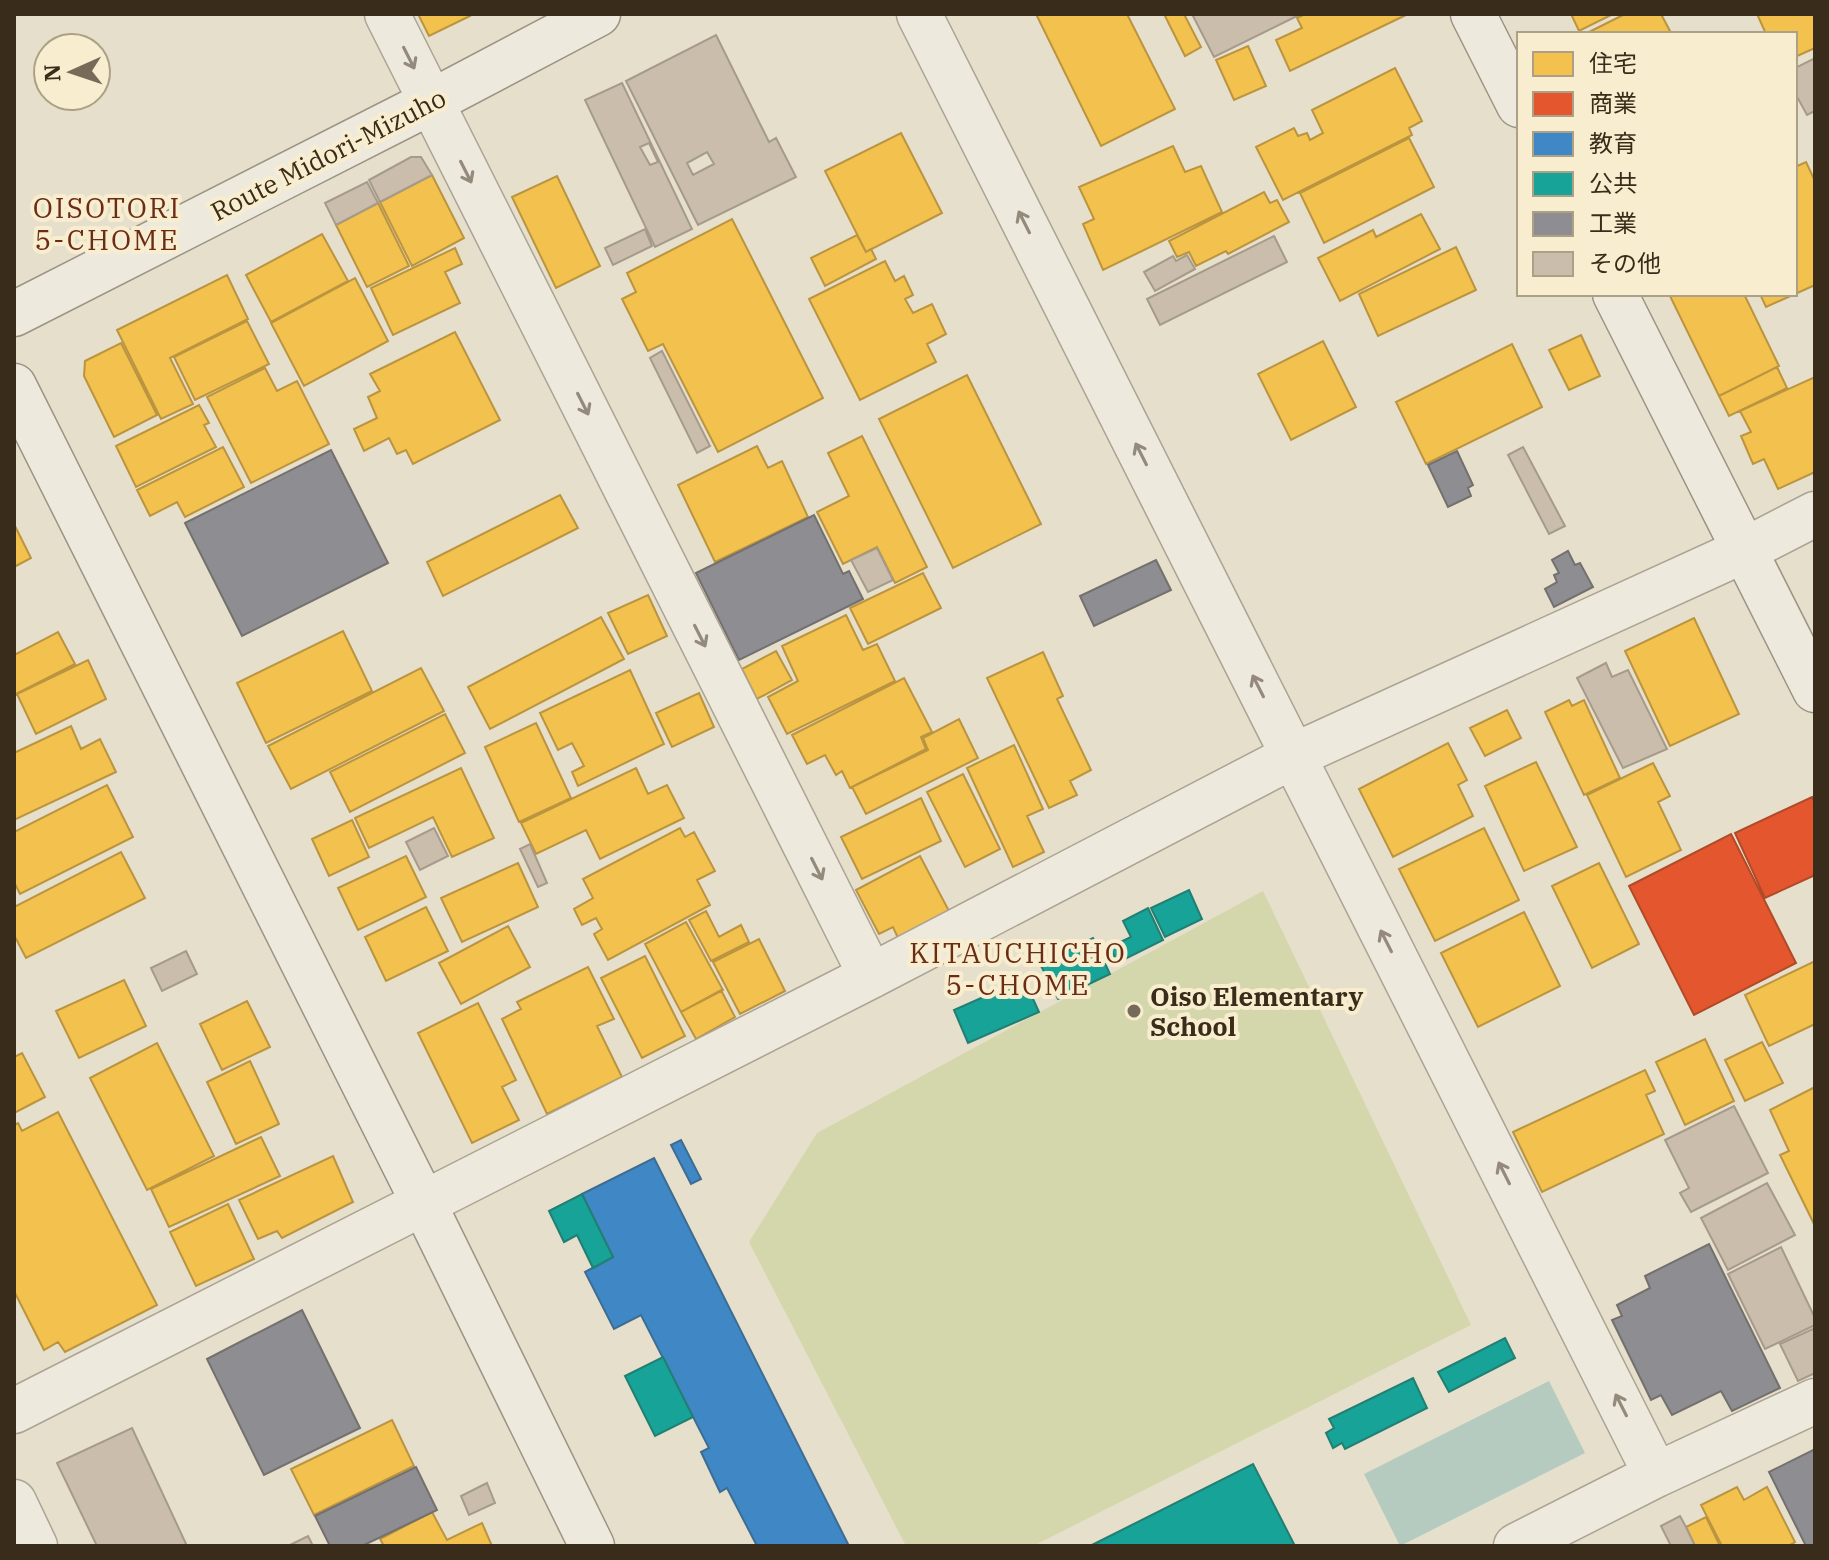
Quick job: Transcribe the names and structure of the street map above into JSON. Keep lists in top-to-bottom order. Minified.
{"streets":{"street":["Route Midori-Mizuho"]},"districts":["OISOTORI 5-CHOME","KITAUCHICHO 5-CHOME"],"places":["Oiso Elementary School"],"legend":["住宅","商業","教育","公共","工業","その他"],"north":"left"}
